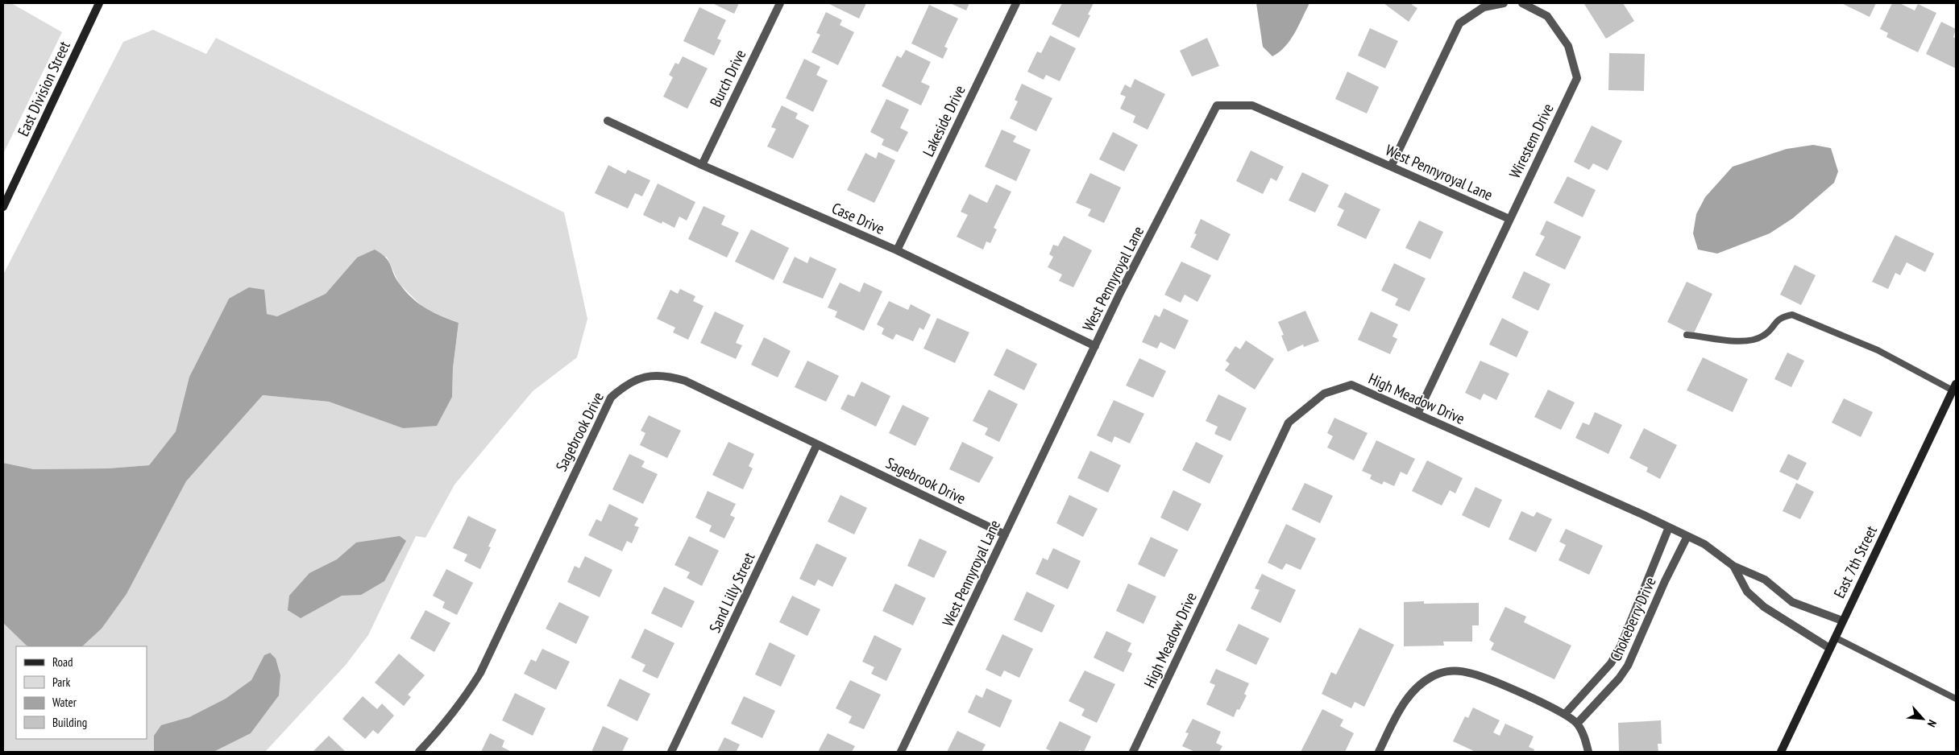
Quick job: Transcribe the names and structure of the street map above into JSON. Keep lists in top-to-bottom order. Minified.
{"streets":{"street":["Burch Drive","East Division Street","Lakeside Drive","Wirestem Drive","West Pennyroyal Lane","Case Drive","High Meadow Drive","Sagebrook Drive","East 7th Street","Sand Lilly Street","Chokeberry Drive"]},"crossings":[["Burch Drive","Case Drive"],["Lakeside Drive","Case Drive"],["Wirestem Drive","West Pennyroyal Lane"],["Wirestem Drive","High Meadow Drive"],["West Pennyroyal Lane","Case Drive"],["West Pennyroyal Lane","Sagebrook Drive"],["High Meadow Drive","East 7th Street"],["High Meadow Drive","Chokeberry Drive"],["Sagebrook Drive","Sand Lilly Street"]],"legend":["Road","Park","Water","Building"],"north":"bottom right"}
